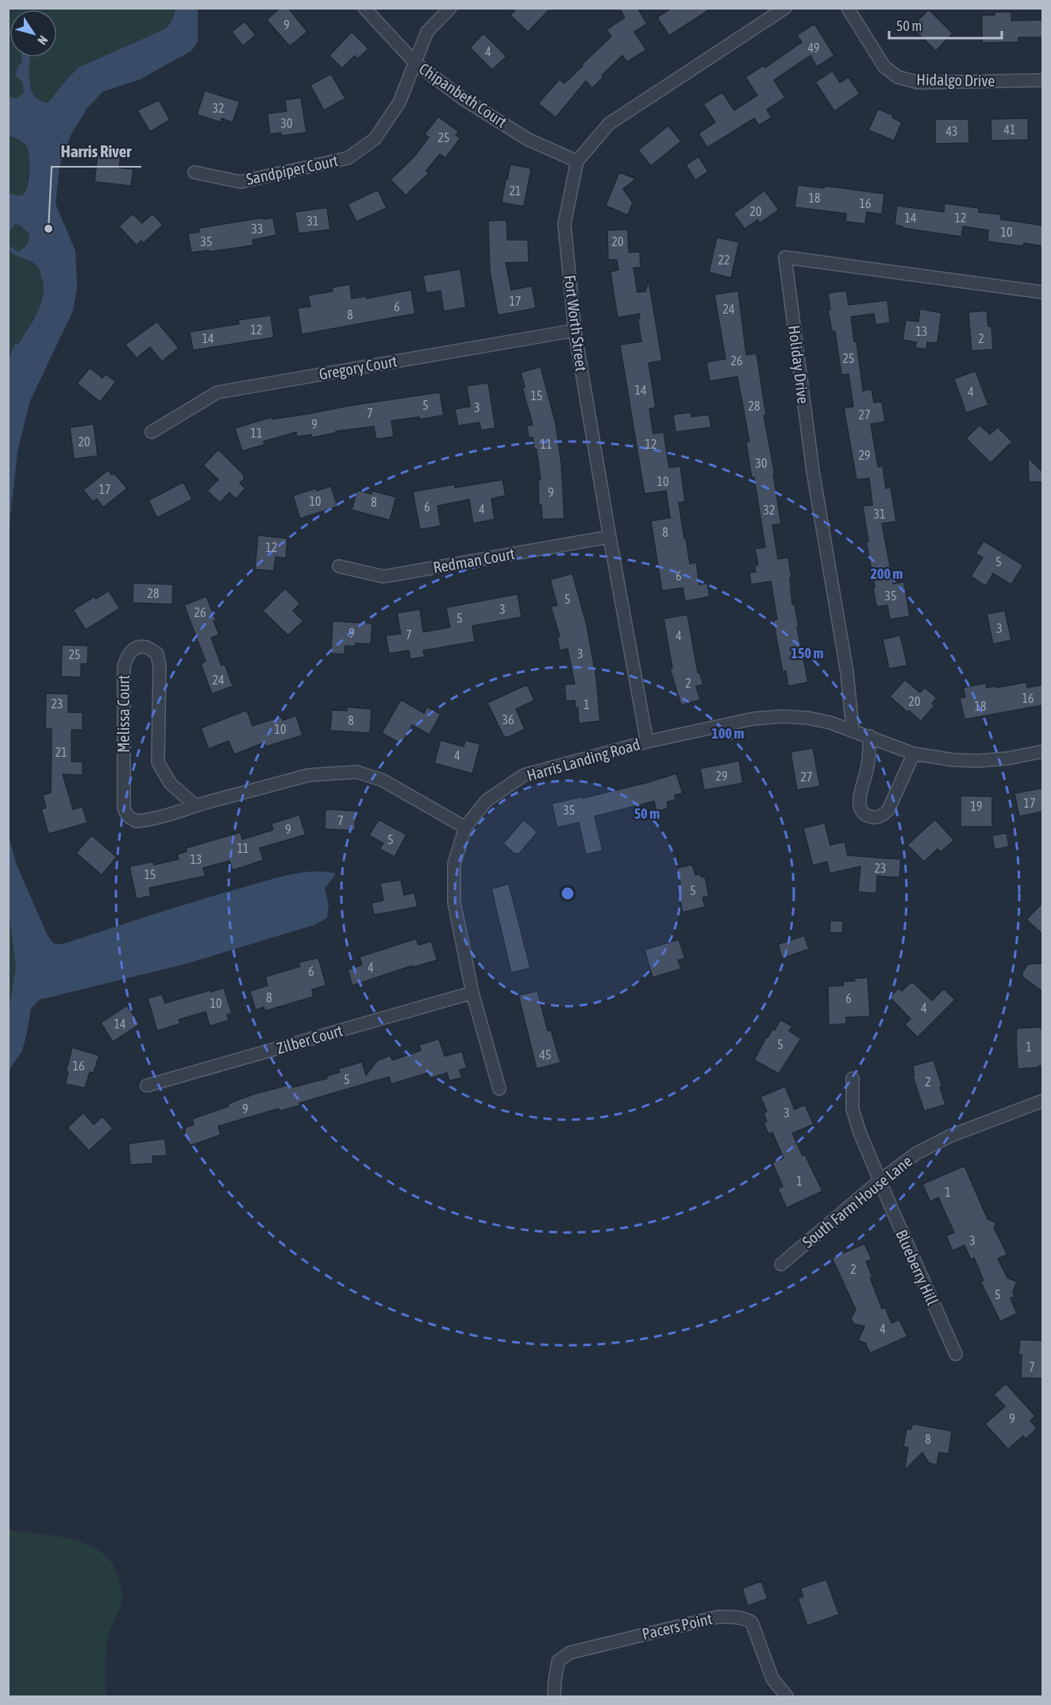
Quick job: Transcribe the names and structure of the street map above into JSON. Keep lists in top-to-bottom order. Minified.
{"streets":{"street":["Hidalgo Drive","Chipanbeth Court","Sandpiper Court","Fort Worth Street","Holiday Drive","Gregory Court","Redman Court","Melissa Court","Harris Landing Road","Zilber Court","South Farm House Lane","Blueberry Hill","Pacers Point"]},"crossings":[["Chipanbeth Court","Sandpiper Court"],["Chipanbeth Court","Fort Worth Street"],["Fort Worth Street","Gregory Court"],["Fort Worth Street","Redman Court"],["Fort Worth Street","Harris Landing Road"],["Holiday Drive","Harris Landing Road"],["Melissa Court","Harris Landing Road"],["Harris Landing Road","Zilber Court"],["South Farm House Lane","Blueberry Hill"]],"places":["Harris River"],"house_numbers":["9","49","4","32","30","41","43","25","21","18","16","20","14","12","31","33","10","35","20","22","17","6","24","8","12","13","14","2","25","26","14","4","15","5","28","3","7","27","9","11","20","11","12","29","30","10","17","9","10","8","6","4","32","31","8","12","5","6","28","35","5","3","26","5","3","9","7","4","3","25","24","2","16","20","23","1","18","36","8","10","21","4","29","27","17","19","35","7","9","5","11","13","23","15","5","4","6","8","6","10","4","14","5","1","45","16","5","2","9","3","1","1","3","2","5","4","7","9","8"],"scale_bar":"50 m","north":"bottom right","rings":["200 m","150 m","100 m","50 m"]}
